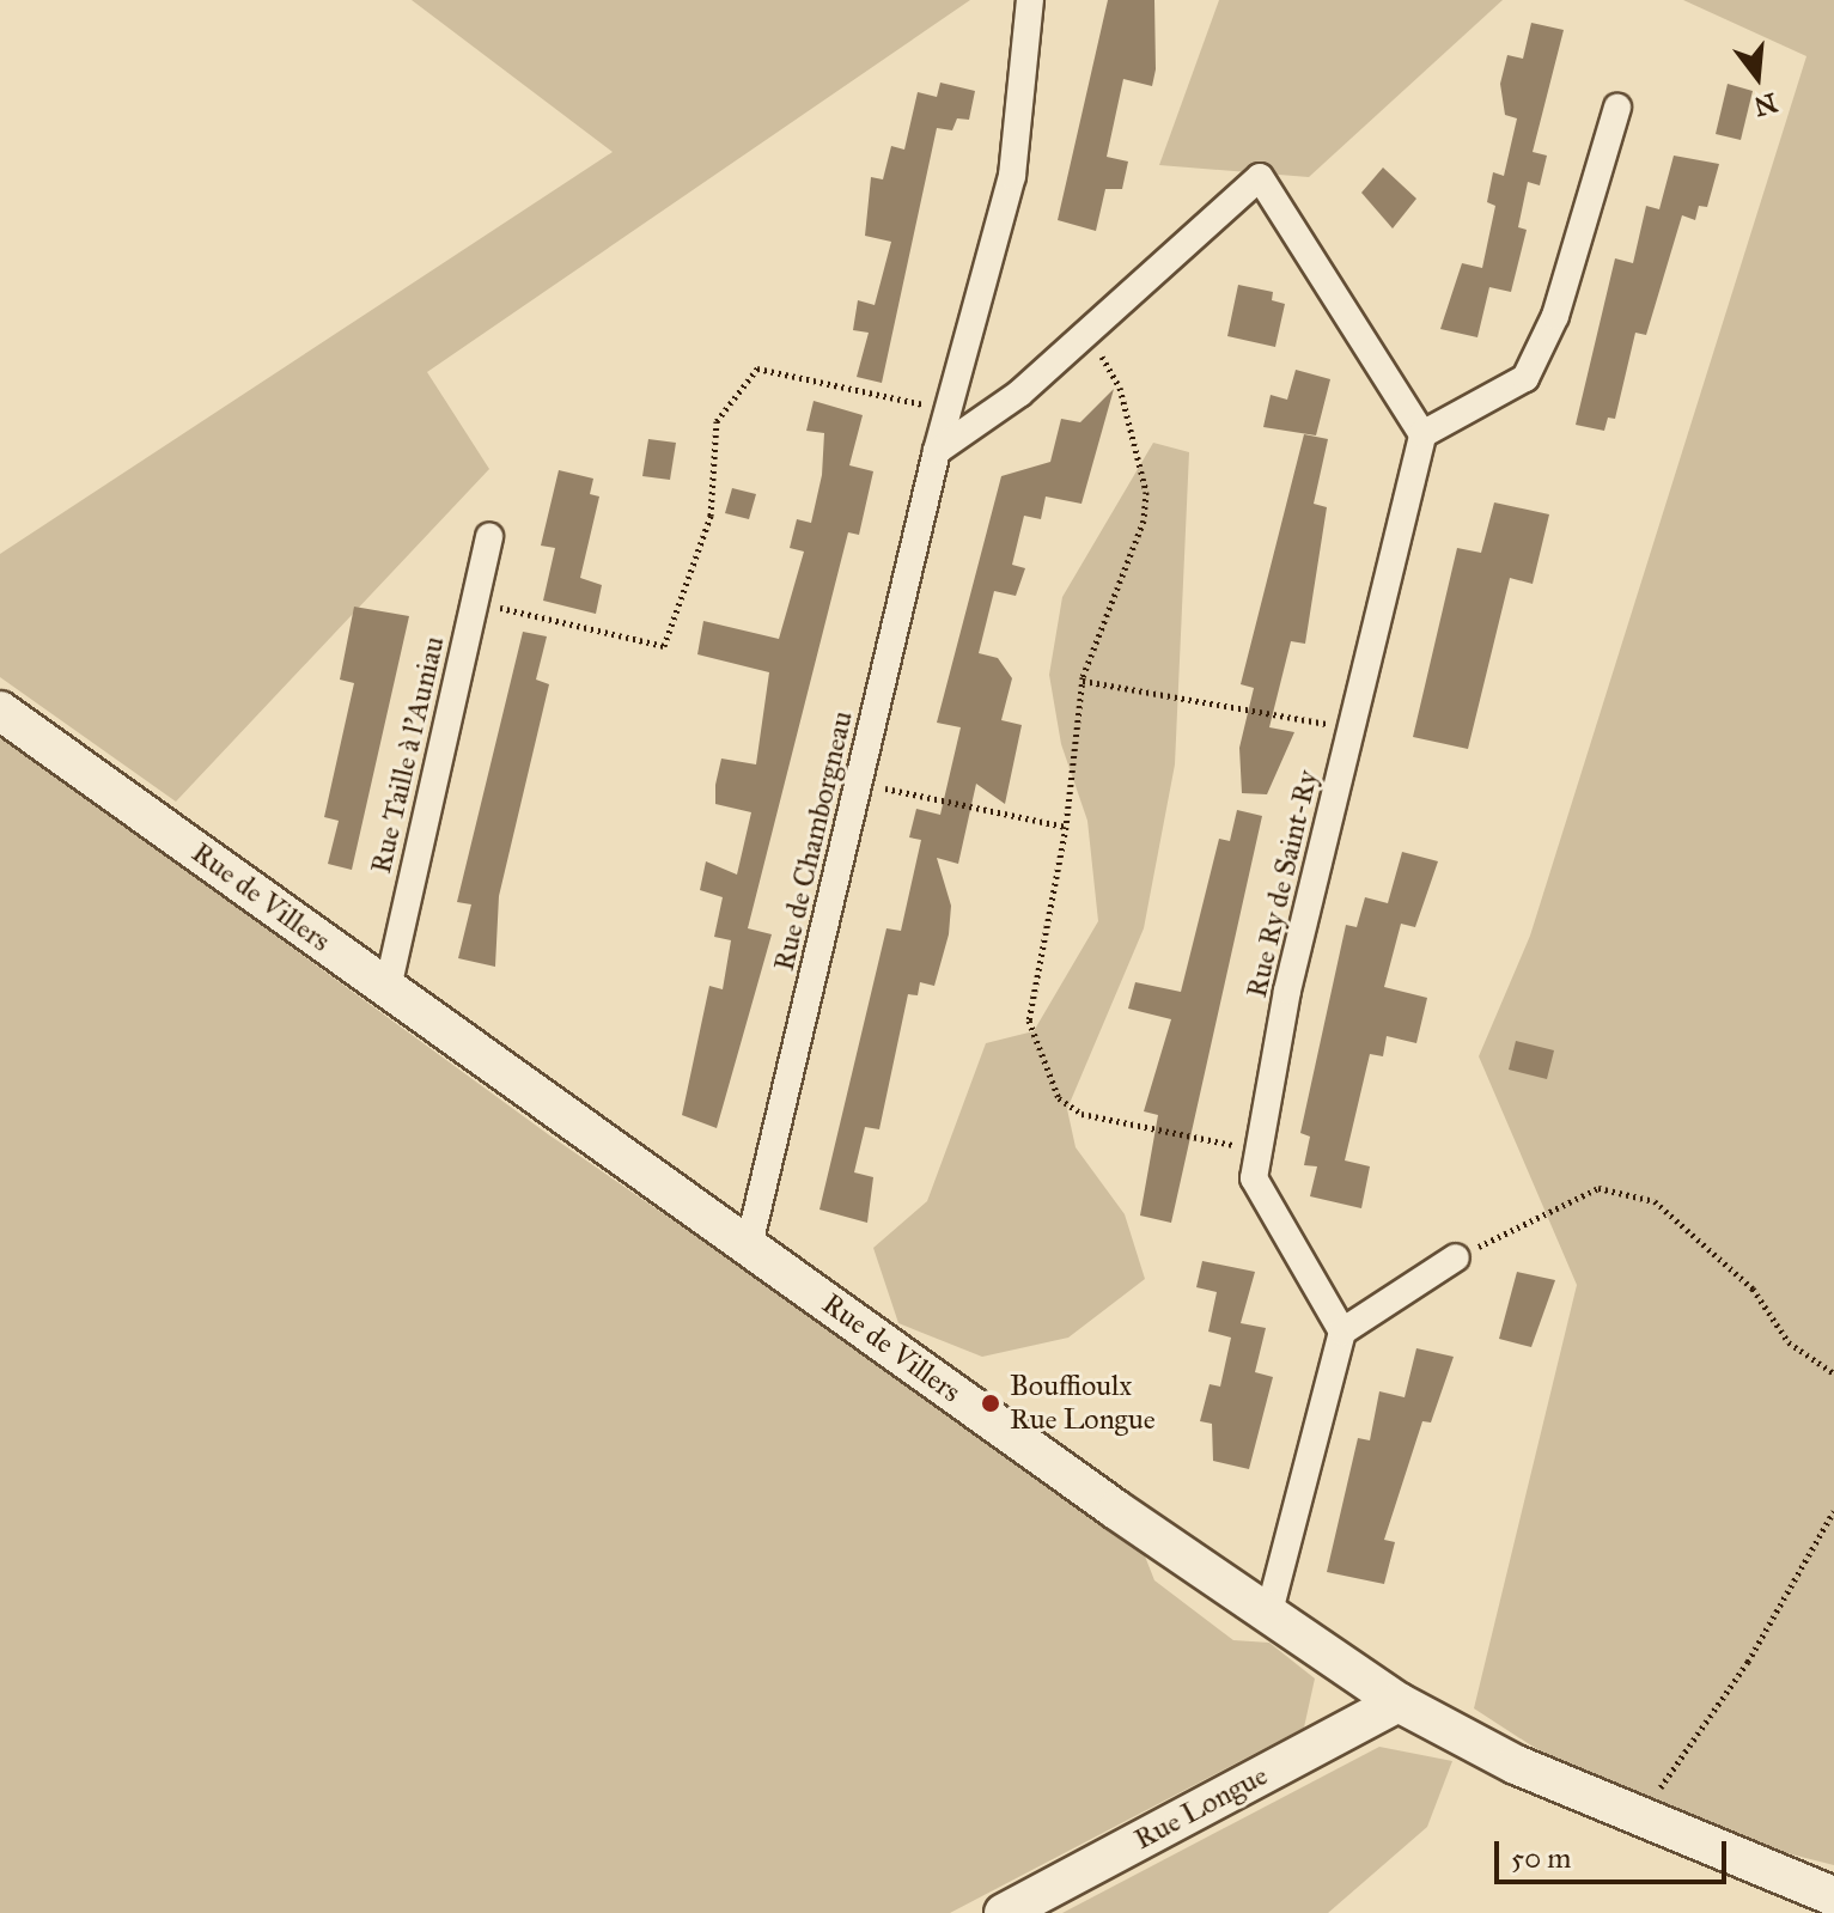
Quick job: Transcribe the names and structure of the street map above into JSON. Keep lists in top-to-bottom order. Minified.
{"streets":{"street":["Rue Taille à l'Auniau","Rue de Chamborgneau","Rue Ry de Saint-Ry","Rue de Villers","Rue Longue"]},"crossings":[["Rue Taille à l'Auniau","Rue de Villers"],["Rue de Chamborgneau","Rue de Villers"],["Rue de Villers","Rue Longue"]],"places":["Bouffioulx Rue Longue"],"scale_bar":"50 m","north":"bottom"}
